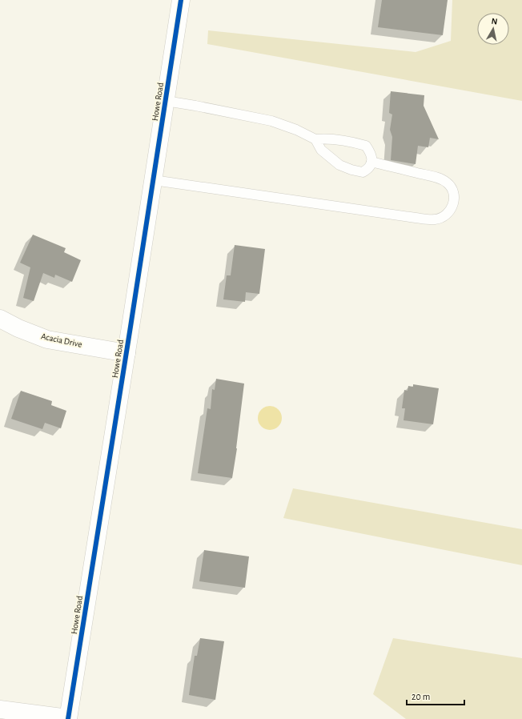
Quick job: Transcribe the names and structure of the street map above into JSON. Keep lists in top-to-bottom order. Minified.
{"streets":{"street":["Howe Road","Acacia Drive"]},"crossings":[["Howe Road","Acacia Drive"]],"scale_bar":"20 m","north":"top"}
